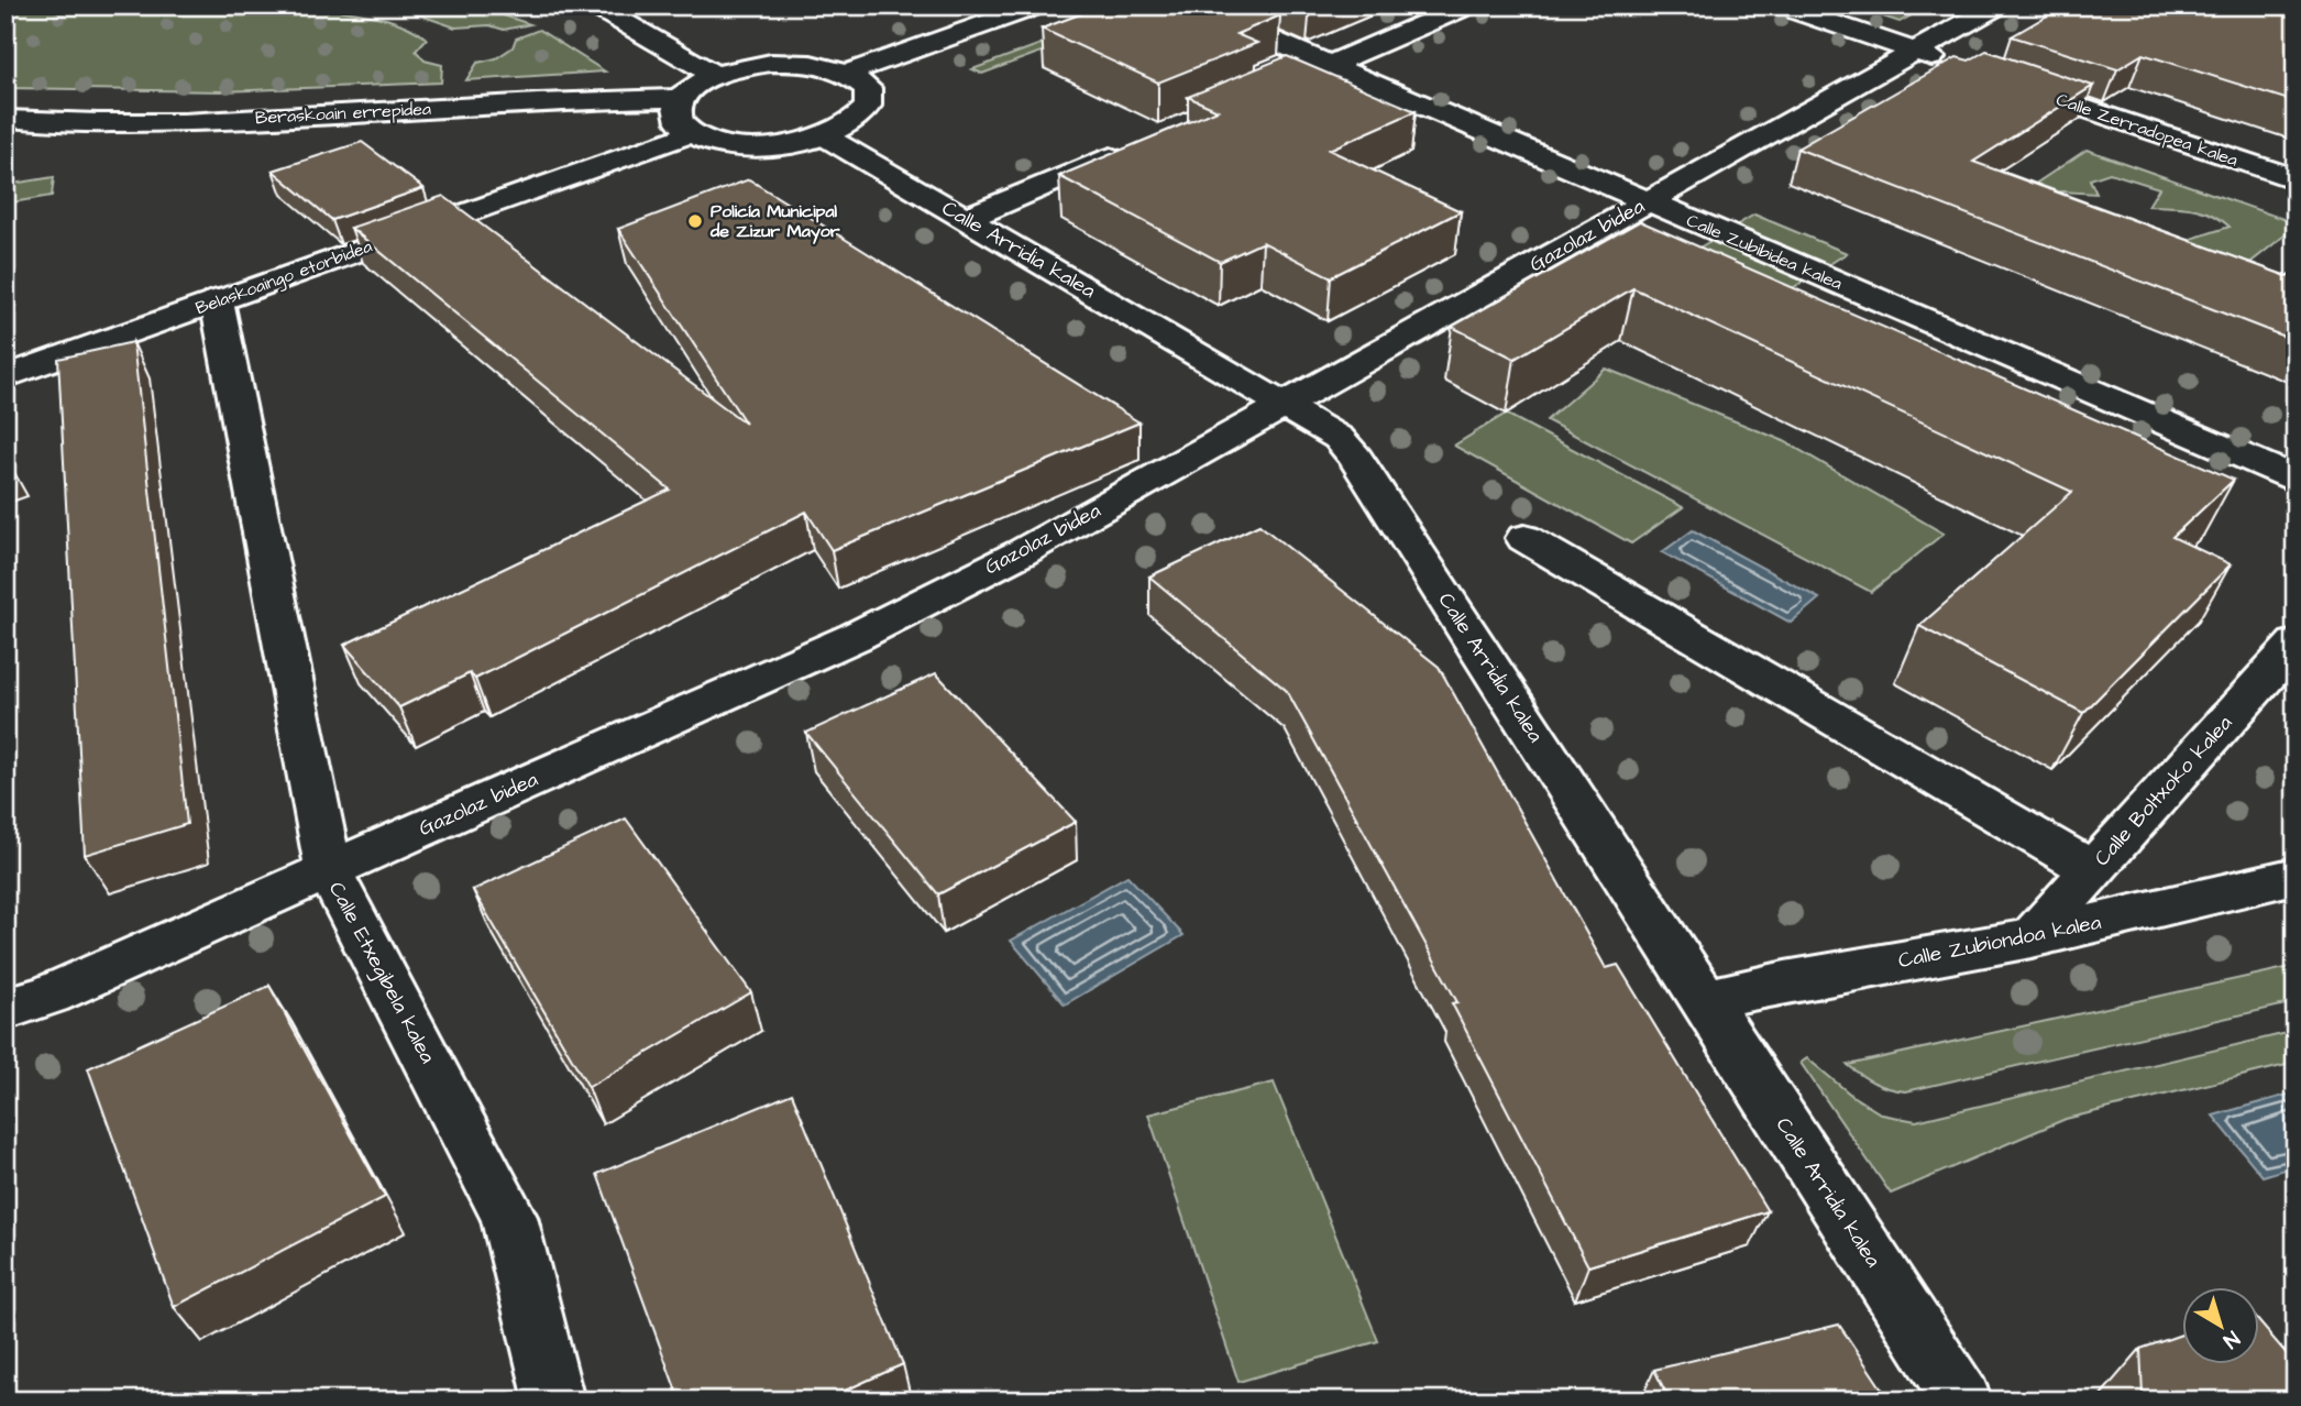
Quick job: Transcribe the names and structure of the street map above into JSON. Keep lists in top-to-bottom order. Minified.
{"streets":{"street":["Beraskoain errepidea","Calle Zerradopea kalea","Gazolaz bidea","Calle Arridia kalea","Calle Zubibidea kalea","Belaskoaingo etorbidea","Calle Boltxoko kalea","Calle Zubiondoa kalea","Calle Etxegibela kalea"]},"crossings":[["Gazolaz bidea","Calle Arridia kalea"],["Gazolaz bidea","Calle Zubibidea kalea"],["Gazolaz bidea","Calle Etxegibela kalea"],["Calle Arridia kalea","Calle Zubiondoa kalea"],["Belaskoaingo etorbidea","Calle Etxegibela kalea"],["Calle Boltxoko kalea","Calle Zubiondoa kalea"]],"places":["Policía Municipal de Zizur Mayor"],"north":"bottom right"}
